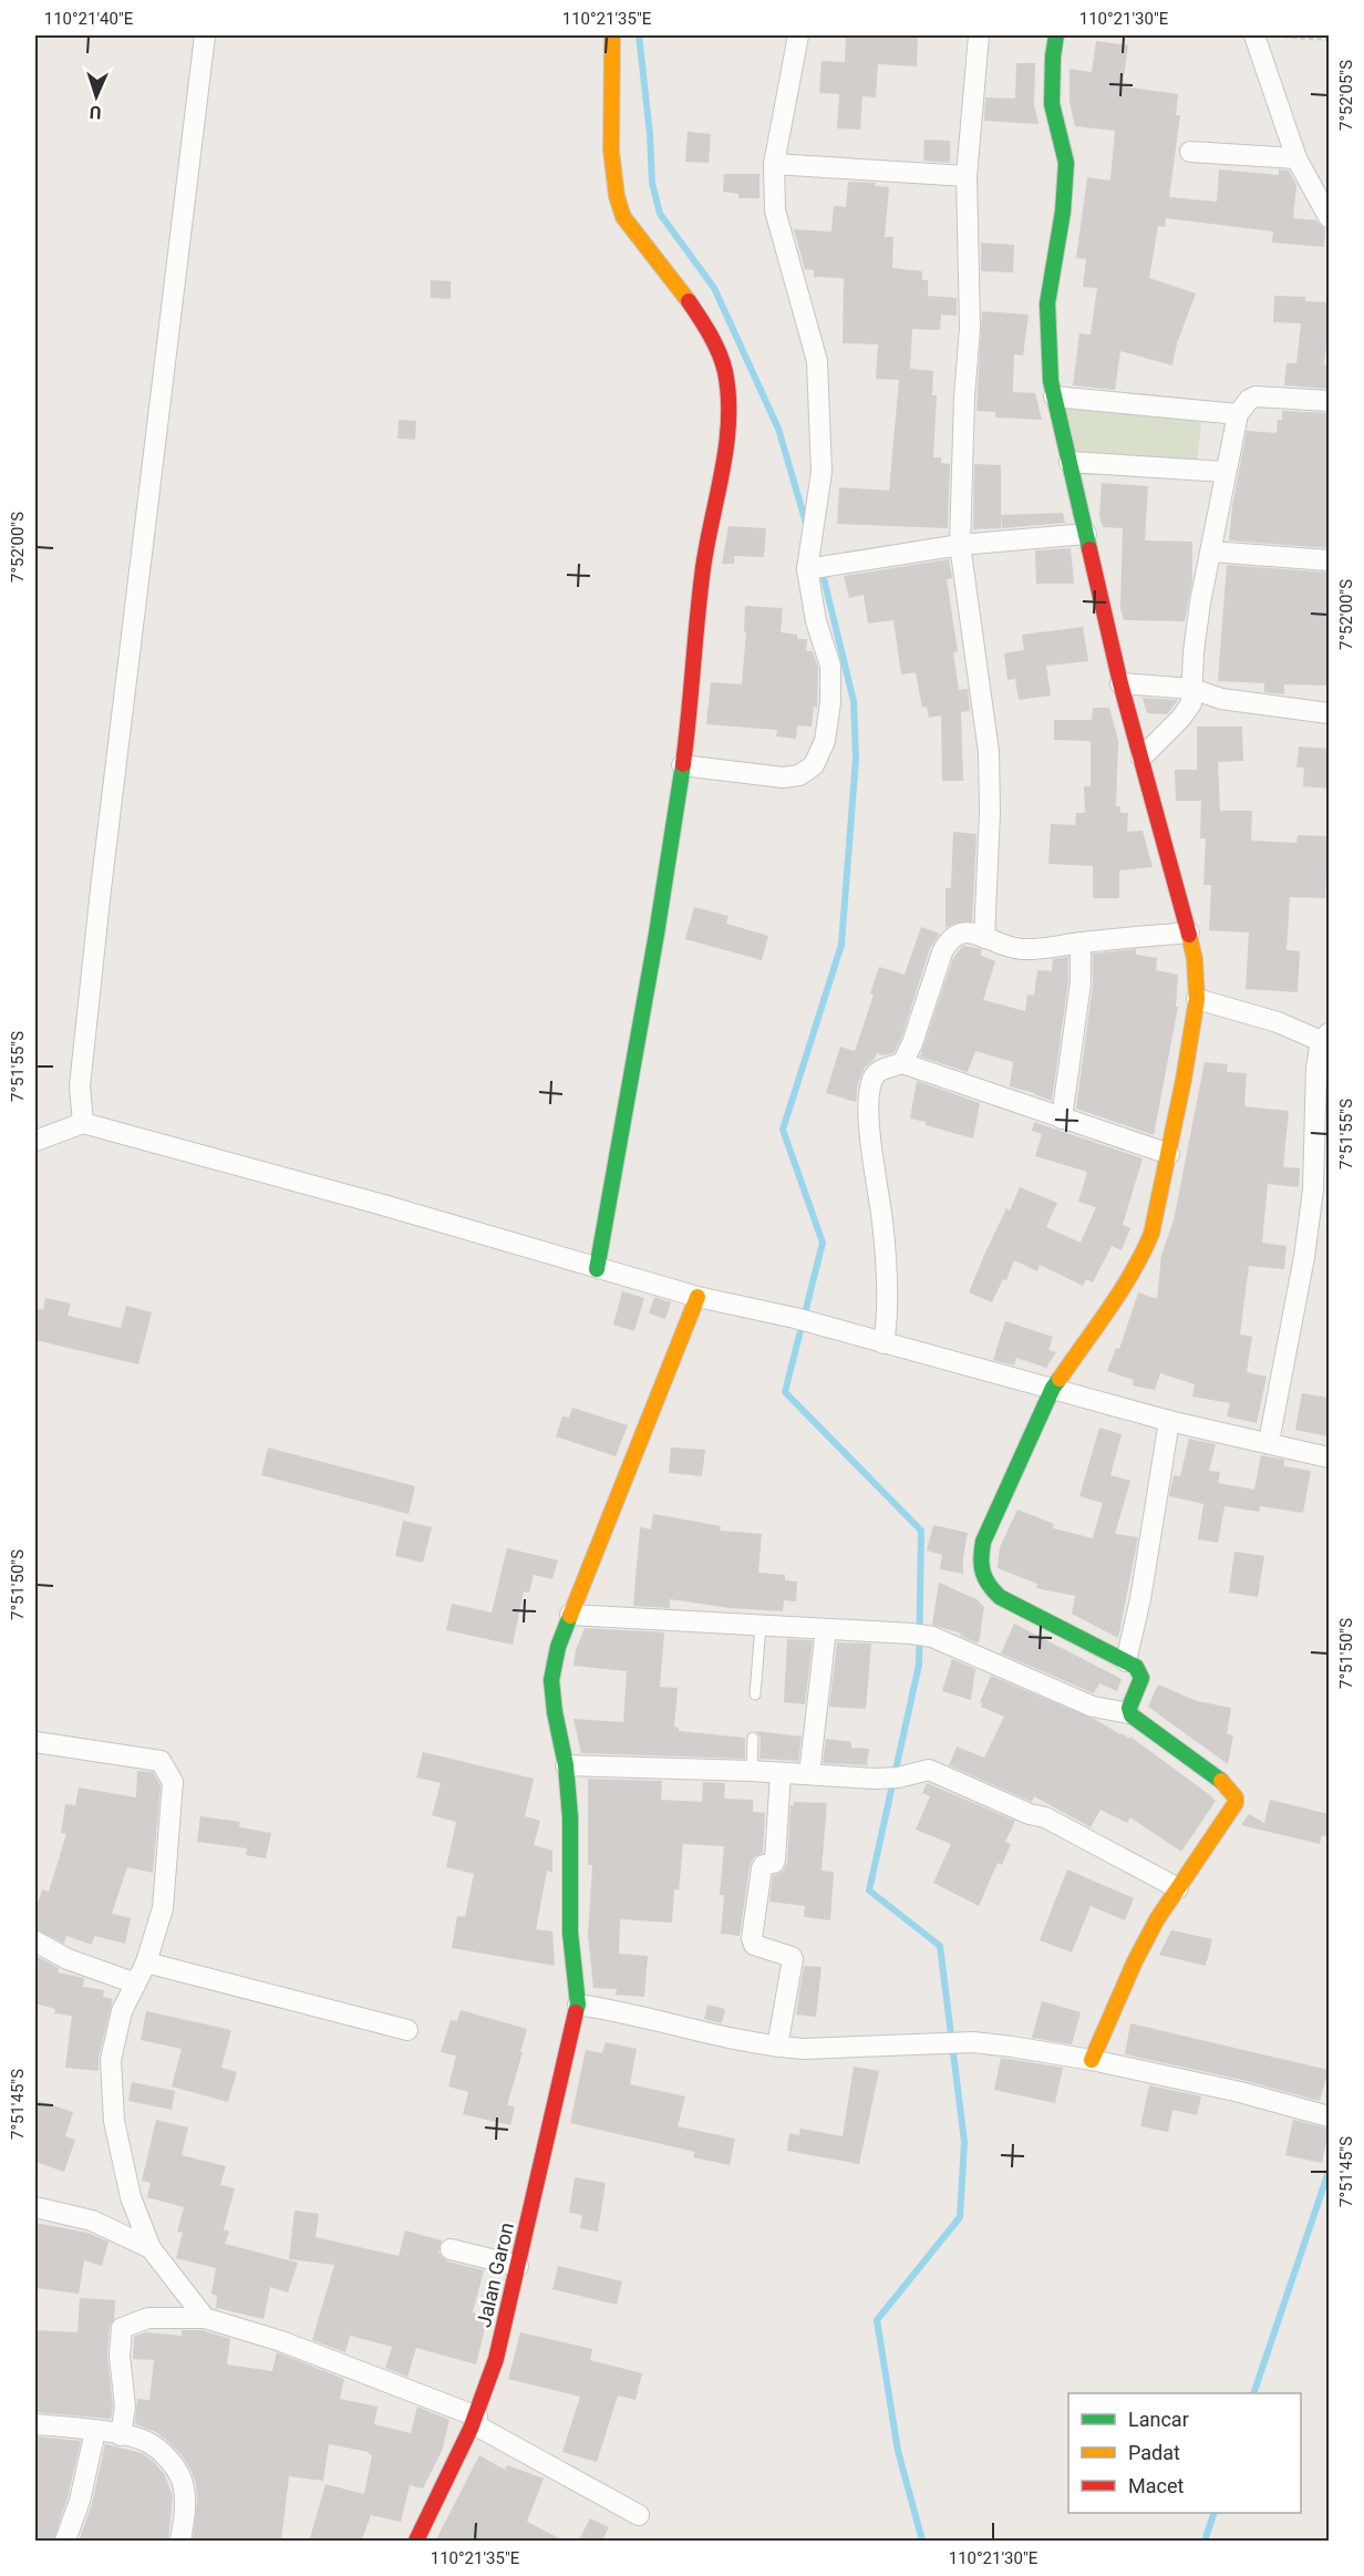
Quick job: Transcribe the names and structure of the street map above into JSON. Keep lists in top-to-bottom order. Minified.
{"streets":{"street":["Jalan Garon"]},"legend":["Lancar","Padat","Macet"],"north":"bottom","coordinates":["110°21'40\"E","110°21'35\"E","110°21'30\"E","7°52'05\"S","7°52'00\"S","7°51'55\"S","7°51'50\"S","7°51'45\"S"]}
